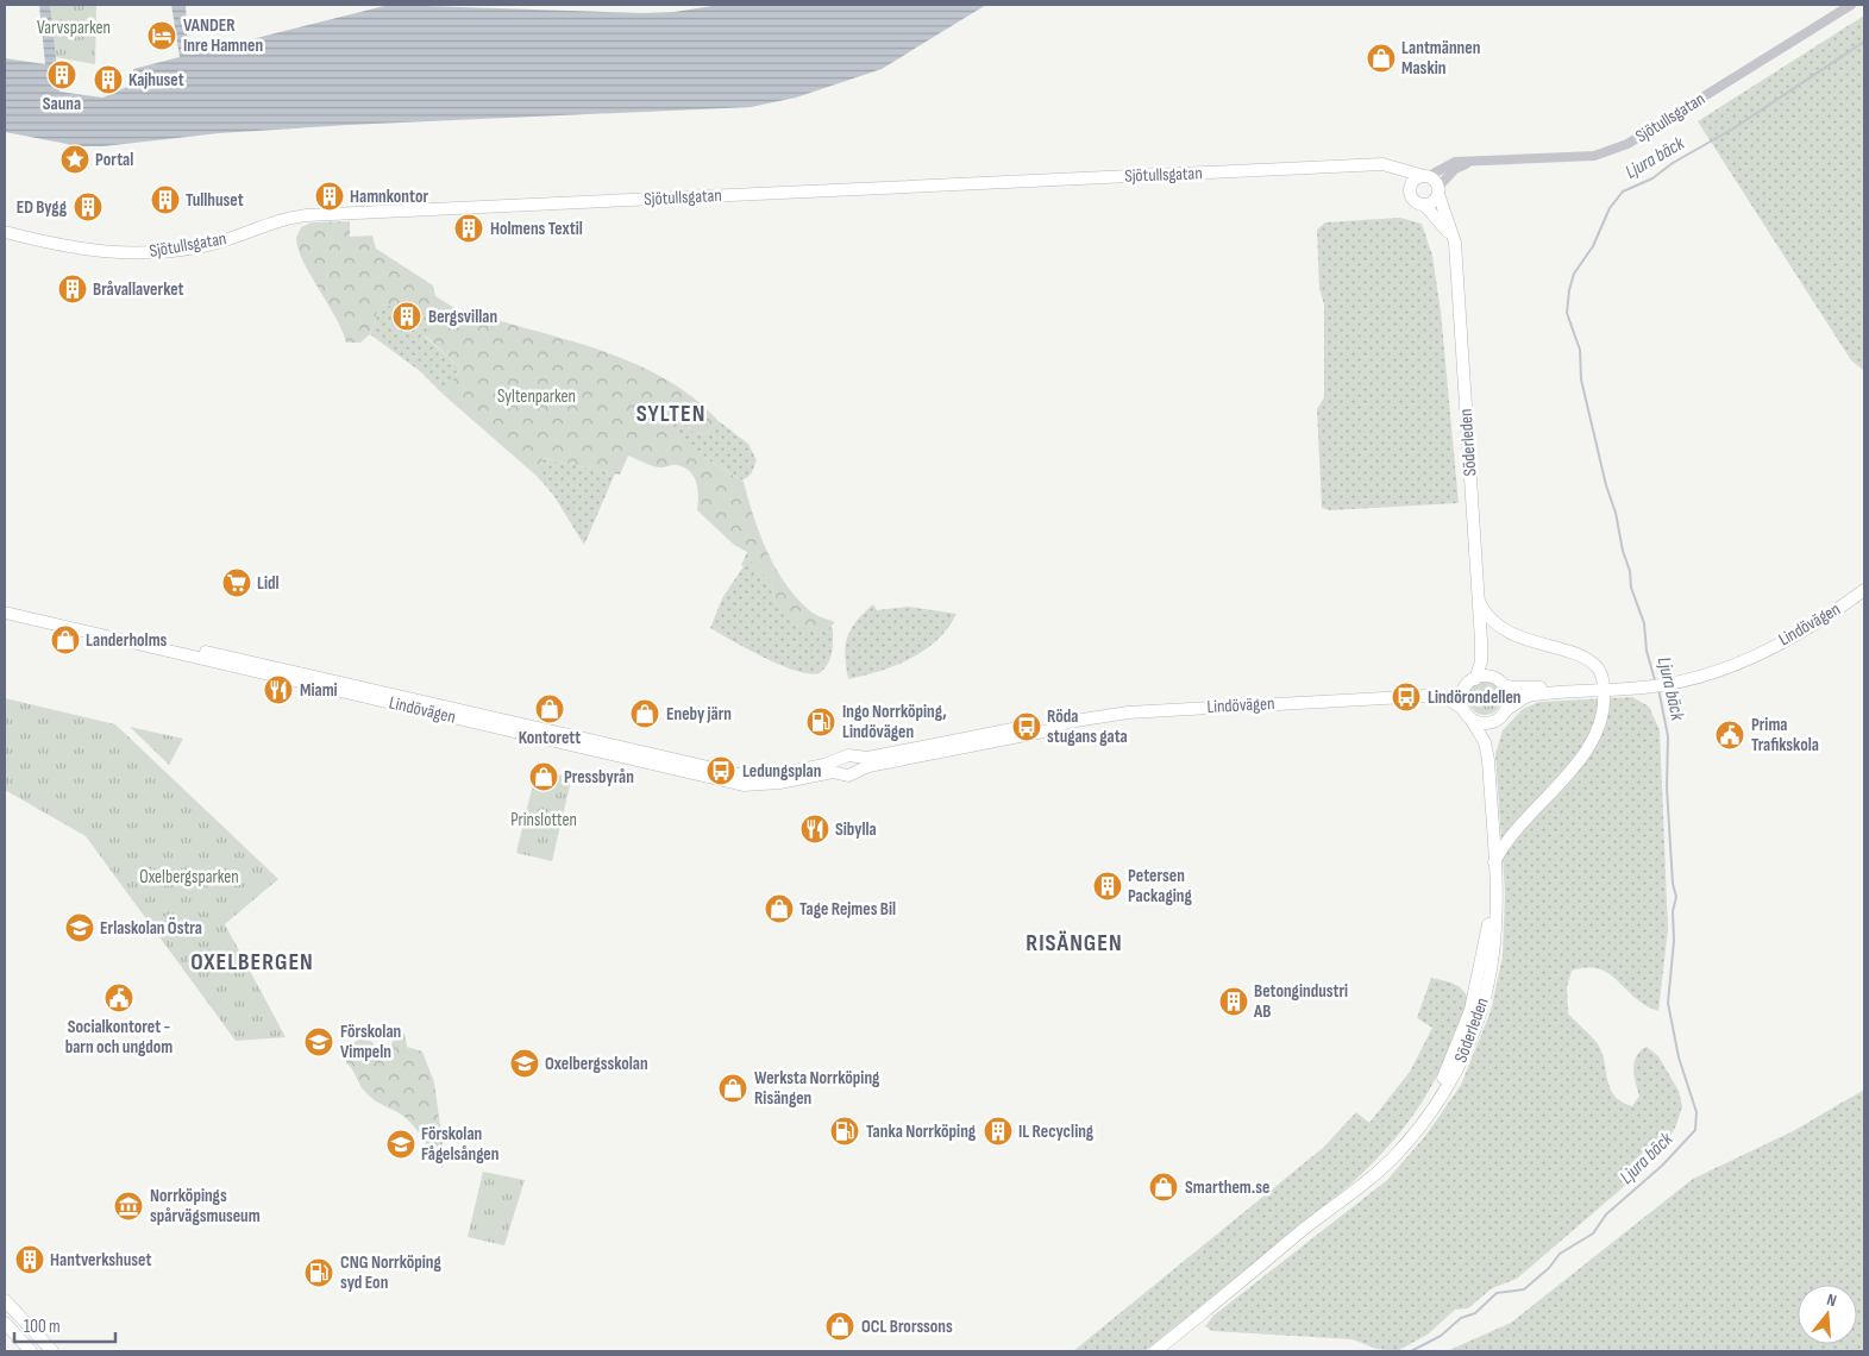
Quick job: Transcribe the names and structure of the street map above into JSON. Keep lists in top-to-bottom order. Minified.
{"streets":{"main road":["Sjötullsgatan","Söderleden","Lindövägen"]},"crossings":[["Sjötullsgatan","Söderleden"],["Söderleden","Lindövägen"]],"districts":["SYLTEN","RISÄNGEN","OXELBERGEN"],"water":["Ljura bäck"],"parks":["Varvsparken","Syltenparken","Prinslotten","Oxelbergsparken"],"places":{"hotel":["VANDER Inre Hamnen"],"shop":["Lantmännen Maskin","Landerholms","Kontorett","Eneby järn","Pressbyrån","Tage Rejmes Bil","Werksta Norrköping Risängen","Smarthem.se","OCL Brorssons"],"building":["Sauna","Kajhuset","Hamnkontor","Tullhuset","ED Bygg","Holmens Textil","Bråvallaverket","Bergsvillan","Petersen Packaging","Betongindustri AB","IL Recycling","Hantverkshuset"],"place":["Portal"],"supermarket":["Lidl"],"restaurant":["Miami","Sibylla"],"bus stop":["Lindörondellen","Röda stugans gata","Ledungsplan"],"fuel station":["Ingo Norrköping, Lindövägen","Tanka Norrköping","CNG Norrköping syd Eon"],"public building":["Prima Trafikskola","Socialkontoret - barn och ungdom"],"school or university":["Erlaskolan Östra","Förskolan Vimpeln","Oxelbergsskolan","Förskolan Fågelsången"],"museum":["Norrköpings spårvägsmuseum"]},"scale_bar":"100 m","north":"top"}
